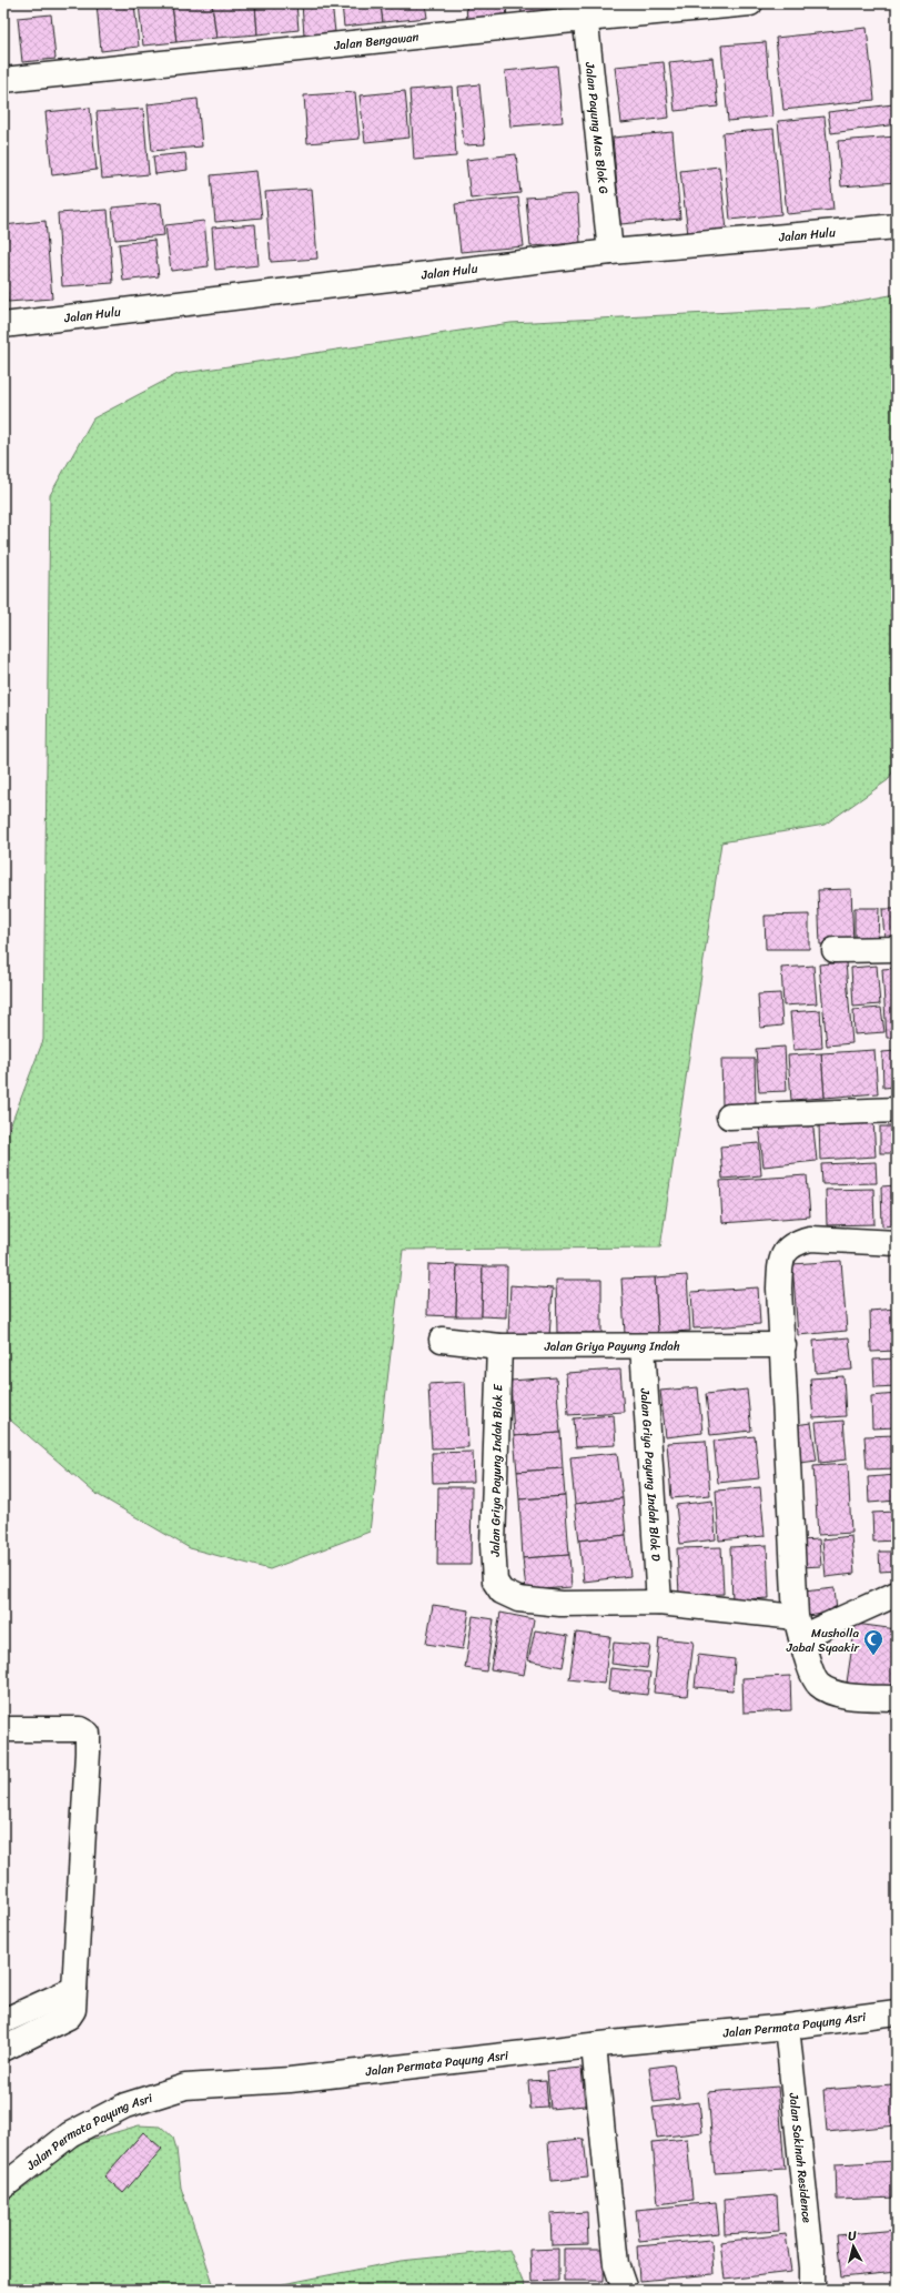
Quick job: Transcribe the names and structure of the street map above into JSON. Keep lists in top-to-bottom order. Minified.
{"streets":{"street":["Jalan Bengawan","Jalan Payung Mas Blok G","Jalan Hulu","Jalan Griya Payung Indah","Jalan Griya Payung Indah Blok E","Jalan Griya Payung Indah Blok D","Jalan Permata Payung Asri","Jalan Sakinah Residence"]},"crossings":[["Jalan Bengawan","Jalan Payung Mas Blok G"],["Jalan Payung Mas Blok G","Jalan Hulu"],["Jalan Griya Payung Indah","Jalan Griya Payung Indah Blok E"],["Jalan Griya Payung Indah","Jalan Griya Payung Indah Blok D"],["Jalan Griya Payung Indah Blok E","Jalan Griya Payung Indah Blok D"],["Jalan Permata Payung Asri","Jalan Sakinah Residence"]],"places":{"mosque":["Musholla Jabal Syaakir"]},"north":"top"}
